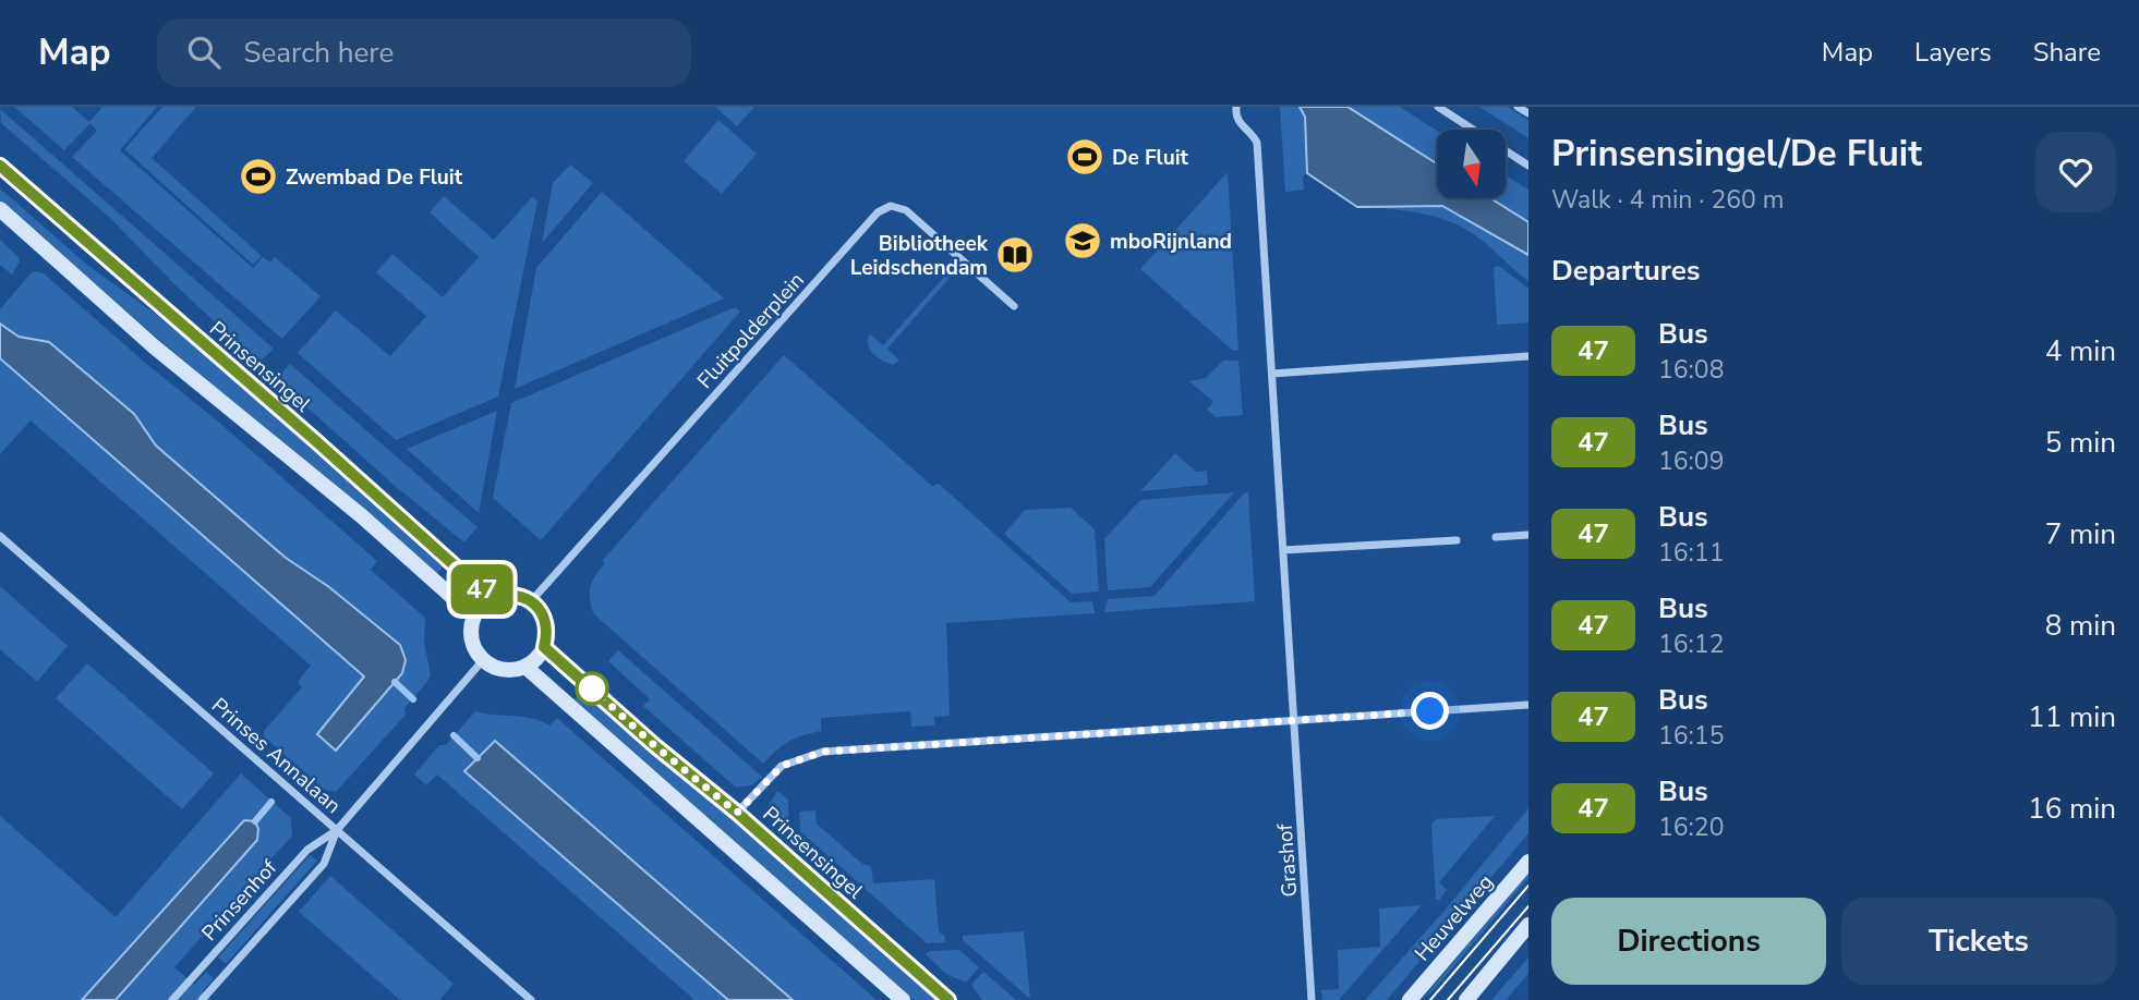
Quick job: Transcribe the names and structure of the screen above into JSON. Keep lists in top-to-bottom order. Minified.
{"streets":{"main road":["Prinsensingel","Heuvelweg"],"street":["Fluitpolderplein","Prinses Annalaan","Grashof","Prinsenhof"]},"crossings":[["Fluitpolderplein","Prinsensingel"],["Fluitpolderplein","Prinsenhof"],["Prinsensingel","Prinsenhof"],["Prinses Annalaan","Prinsenhof"]],"places":{"sports":["De Fluit","Zwembad De Fluit"],"school or university":["mboRijnland"],"library":["Bibliotheek Leidschendam"]},"lines":["bus line 47"],"north":"bottom","page":{"header":"Map","search":"Search here","nav":["Map","Layers","Share"],"on_map":"47","heading":[["Prinsensingel/De Fluit","Walk · 4 min · 260 m"],"Departures"],"list":[{"mark":"47","name":"Bus","note":"16:08","value":"4 min"},{"mark":"47","name":"Bus","note":"16:09","value":"5 min"},{"mark":"47","name":"Bus","note":"16:11","value":"7 min"},{"mark":"47","name":"Bus","note":"16:12","value":"8 min"},{"mark":"47","name":"Bus","note":"16:15","value":"11 min"},{"mark":"47","name":"Bus","note":"16:20","value":"16 min"}],"buttons":["Directions","Tickets"]}}
